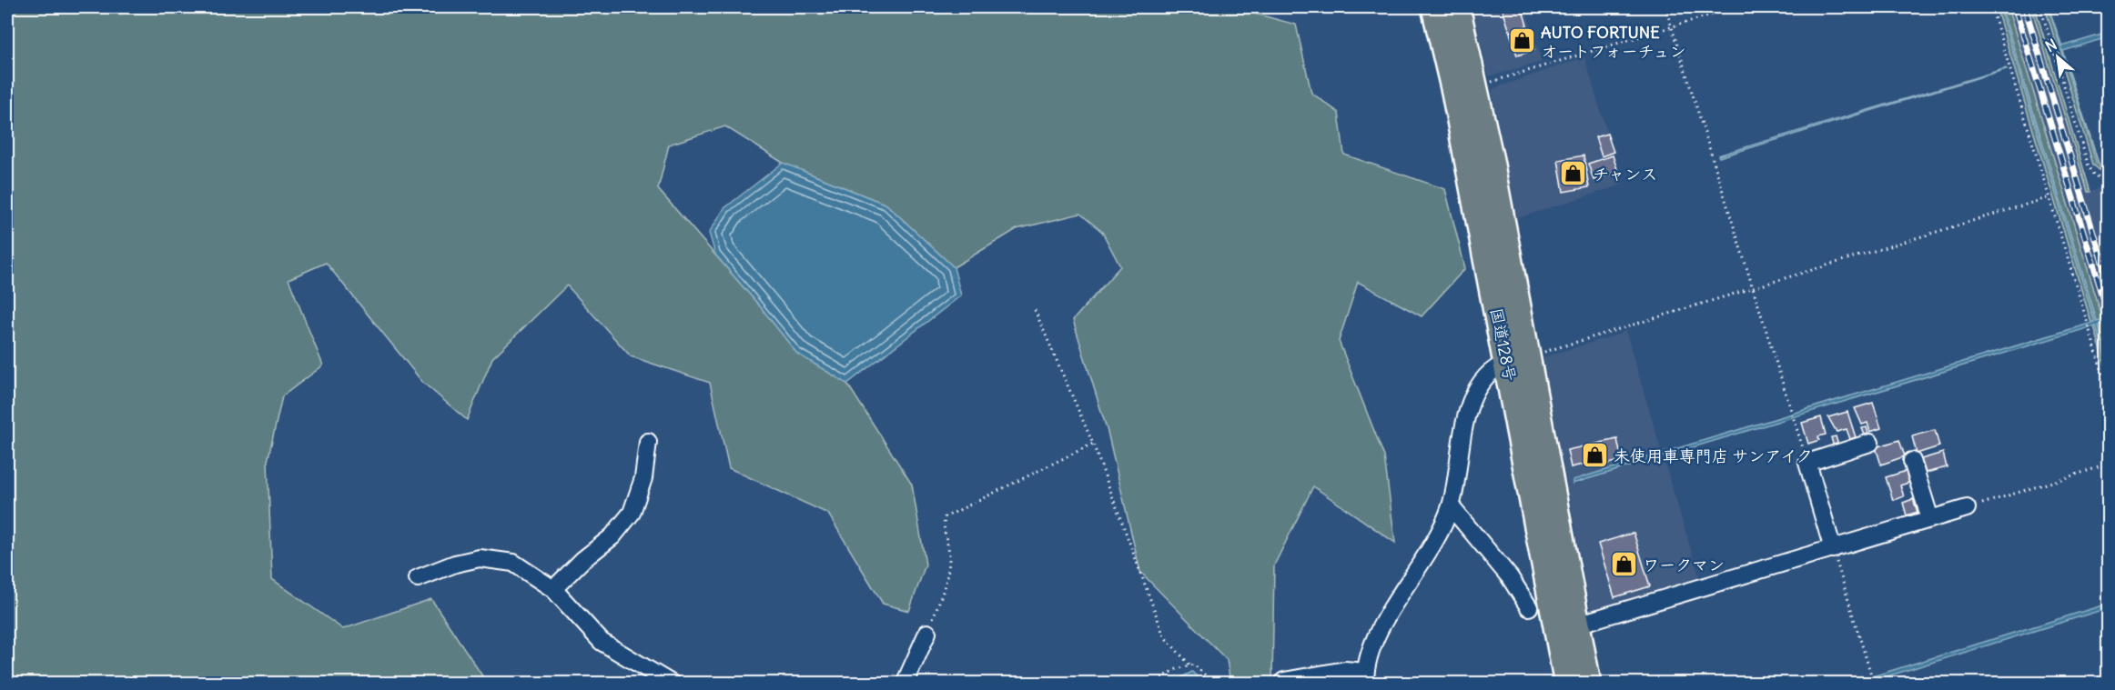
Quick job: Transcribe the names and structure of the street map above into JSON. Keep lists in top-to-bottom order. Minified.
{"streets":{"highway":["国道128号"]},"places":{"shop":["AUTO FORTUNE オートフォーチュン","チャンス","未使用車専門店 サンアイク","ワークマン"]},"north":"top left"}
